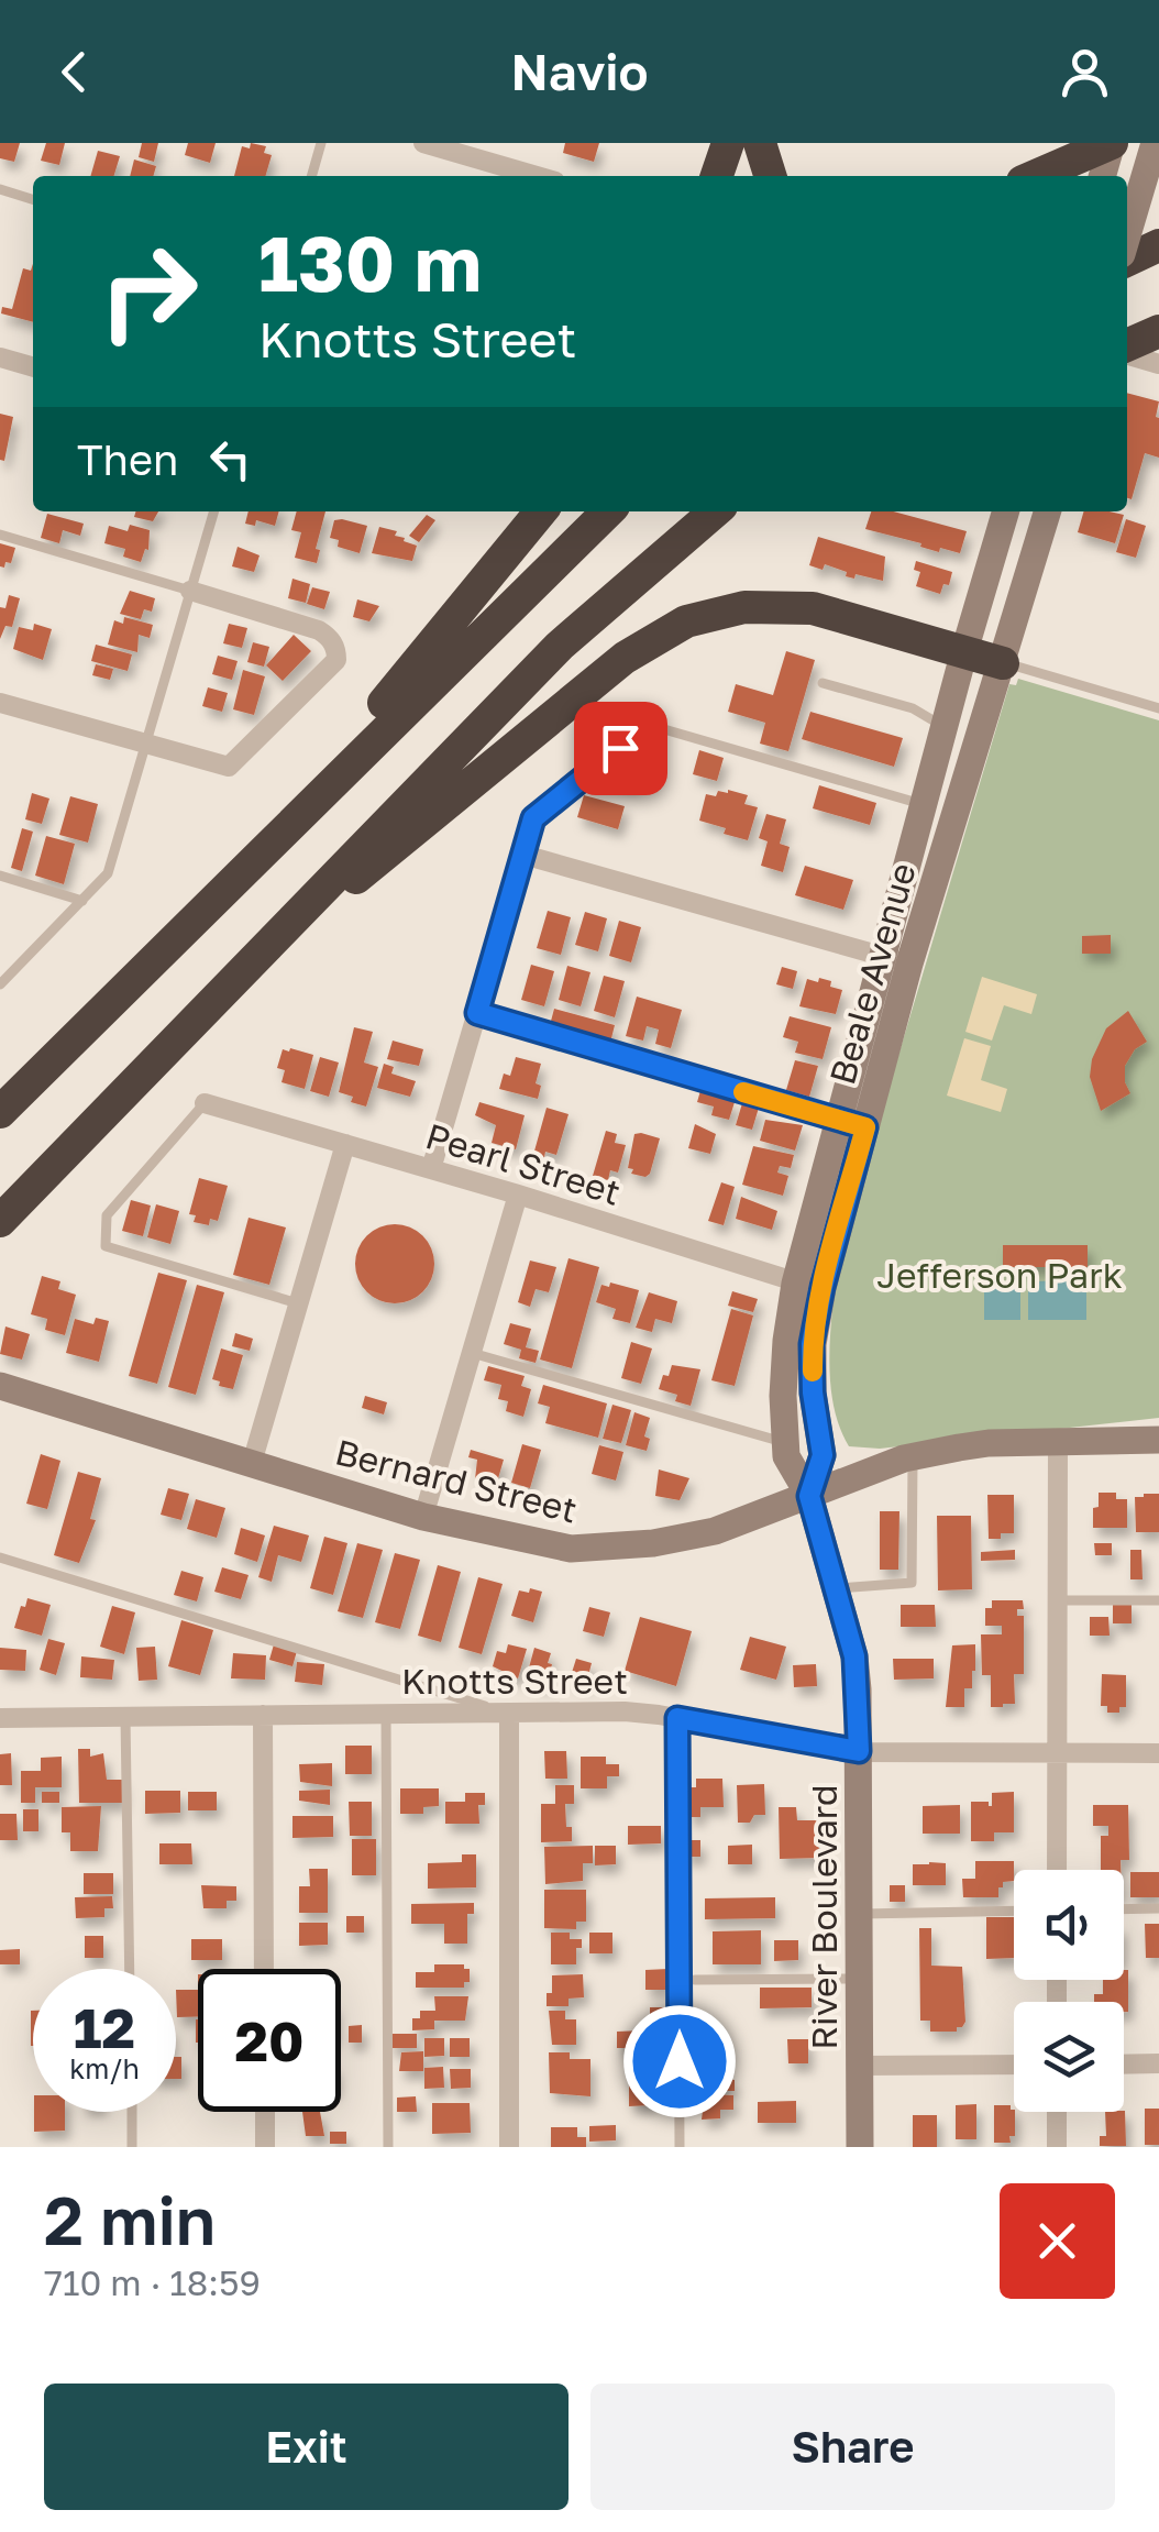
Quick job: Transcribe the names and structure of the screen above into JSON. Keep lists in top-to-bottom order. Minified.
{"streets":{"main road":["Beale Avenue","Bernard Street","River Boulevard"],"street":["Pearl Street","Knotts Street"]},"crossings":[["Beale Avenue","Pearl Street"],["Beale Avenue","Bernard Street"],["Beale Avenue","River Boulevard"],["Bernard Street","River Boulevard"],["Knotts Street","River Boulevard"]],"parks":["Jefferson Park"],"page":{"header":"Navio","turn":["130 m","Knotts Street"],"then":"Then","speed":"12 km/h","limit":"20","heading":["2 min","710 m · 18:59"],"buttons":["Exit","Share"]}}
